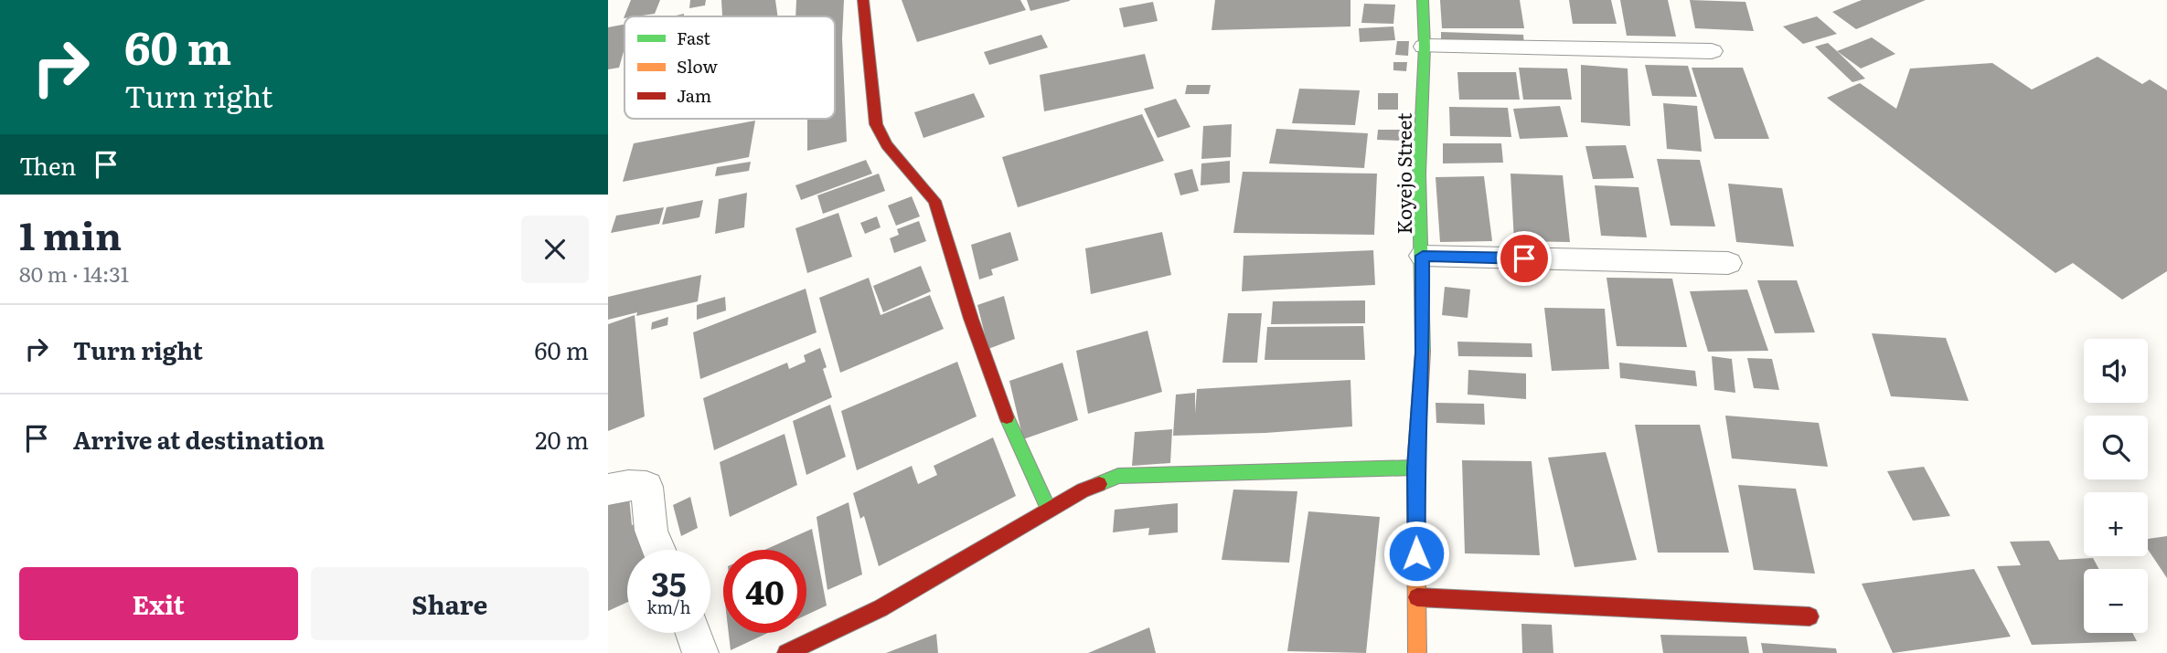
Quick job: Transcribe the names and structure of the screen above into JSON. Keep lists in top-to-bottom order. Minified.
{"streets":{"street":["Koyejo Street"]},"legend":["Fast","Slow","Jam"],"page":{"turn":["60 m","Turn right"],"then":"Then","heading":["1 min","80 m · 14:31"],"list":[{"name":"Turn right","value":"60 m"},{"name":"Arrive at destination","value":"20 m"}],"map_buttons":["+","−"],"speed":"35 km/h","limit":"40","buttons":["Exit","Share"]}}
